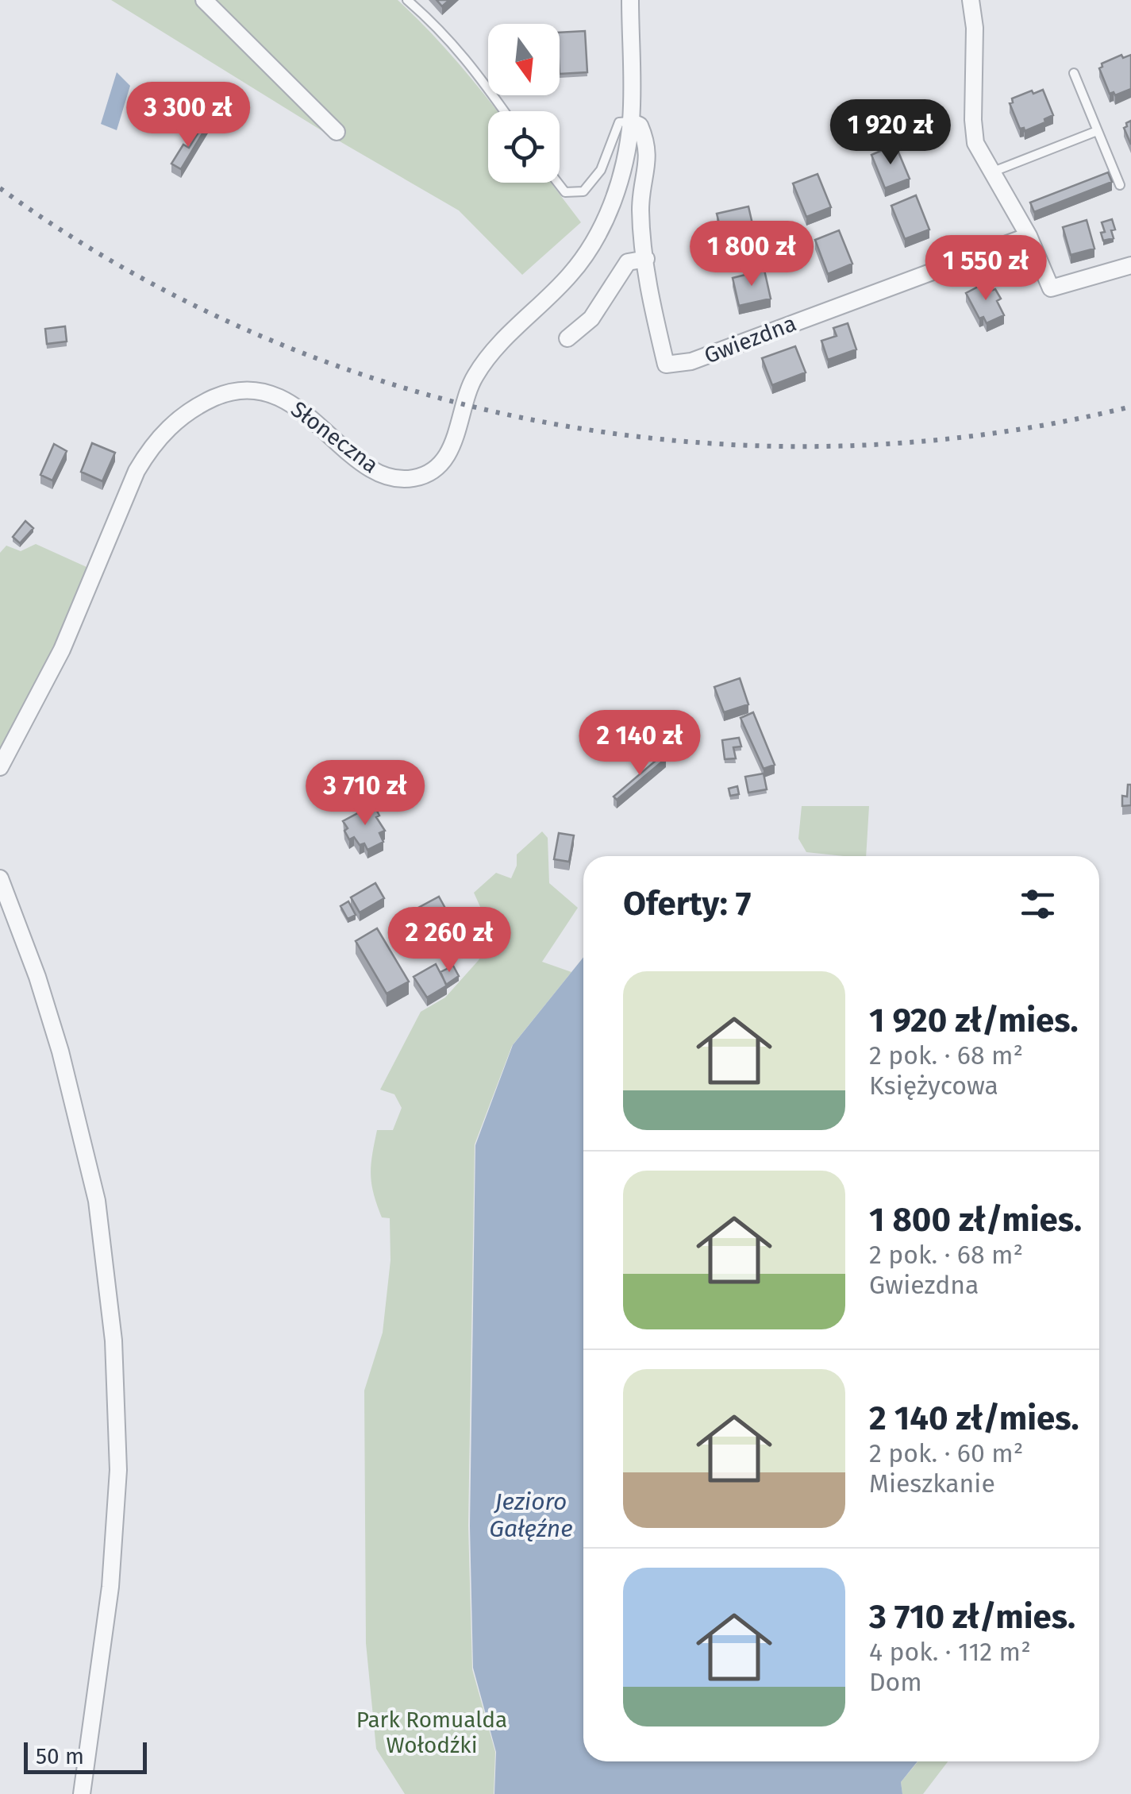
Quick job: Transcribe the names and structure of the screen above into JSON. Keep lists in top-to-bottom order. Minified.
{"streets":{"street":["Gwiezdna","Słoneczna"]},"crossings":[["Gwiezdna","Słoneczna"]],"water":["Jezioro Gałęźne"],"parks":["Park Romualda Wołodźki"],"scale_bar":"50 m","north":"bottom","page":{"price":["3 300 zł","1 920 zł","1 800 zł","1 550 zł","2 140 zł","3 710 zł","2 260 zł"],"heading":"Oferty: 7","list":[{"name":"1 920 zł/mies.","note":"2 pok. · 68 m² · Księżycowa"},{"name":"1 800 zł/mies.","note":"2 pok. · 68 m² · Gwiezdna"},{"name":"2 140 zł/mies.","note":"2 pok. · 60 m² · Mieszkanie"},{"name":"3 710 zł/mies.","note":"4 pok. · 112 m² · Dom"}],"scale":"50 m"}}
